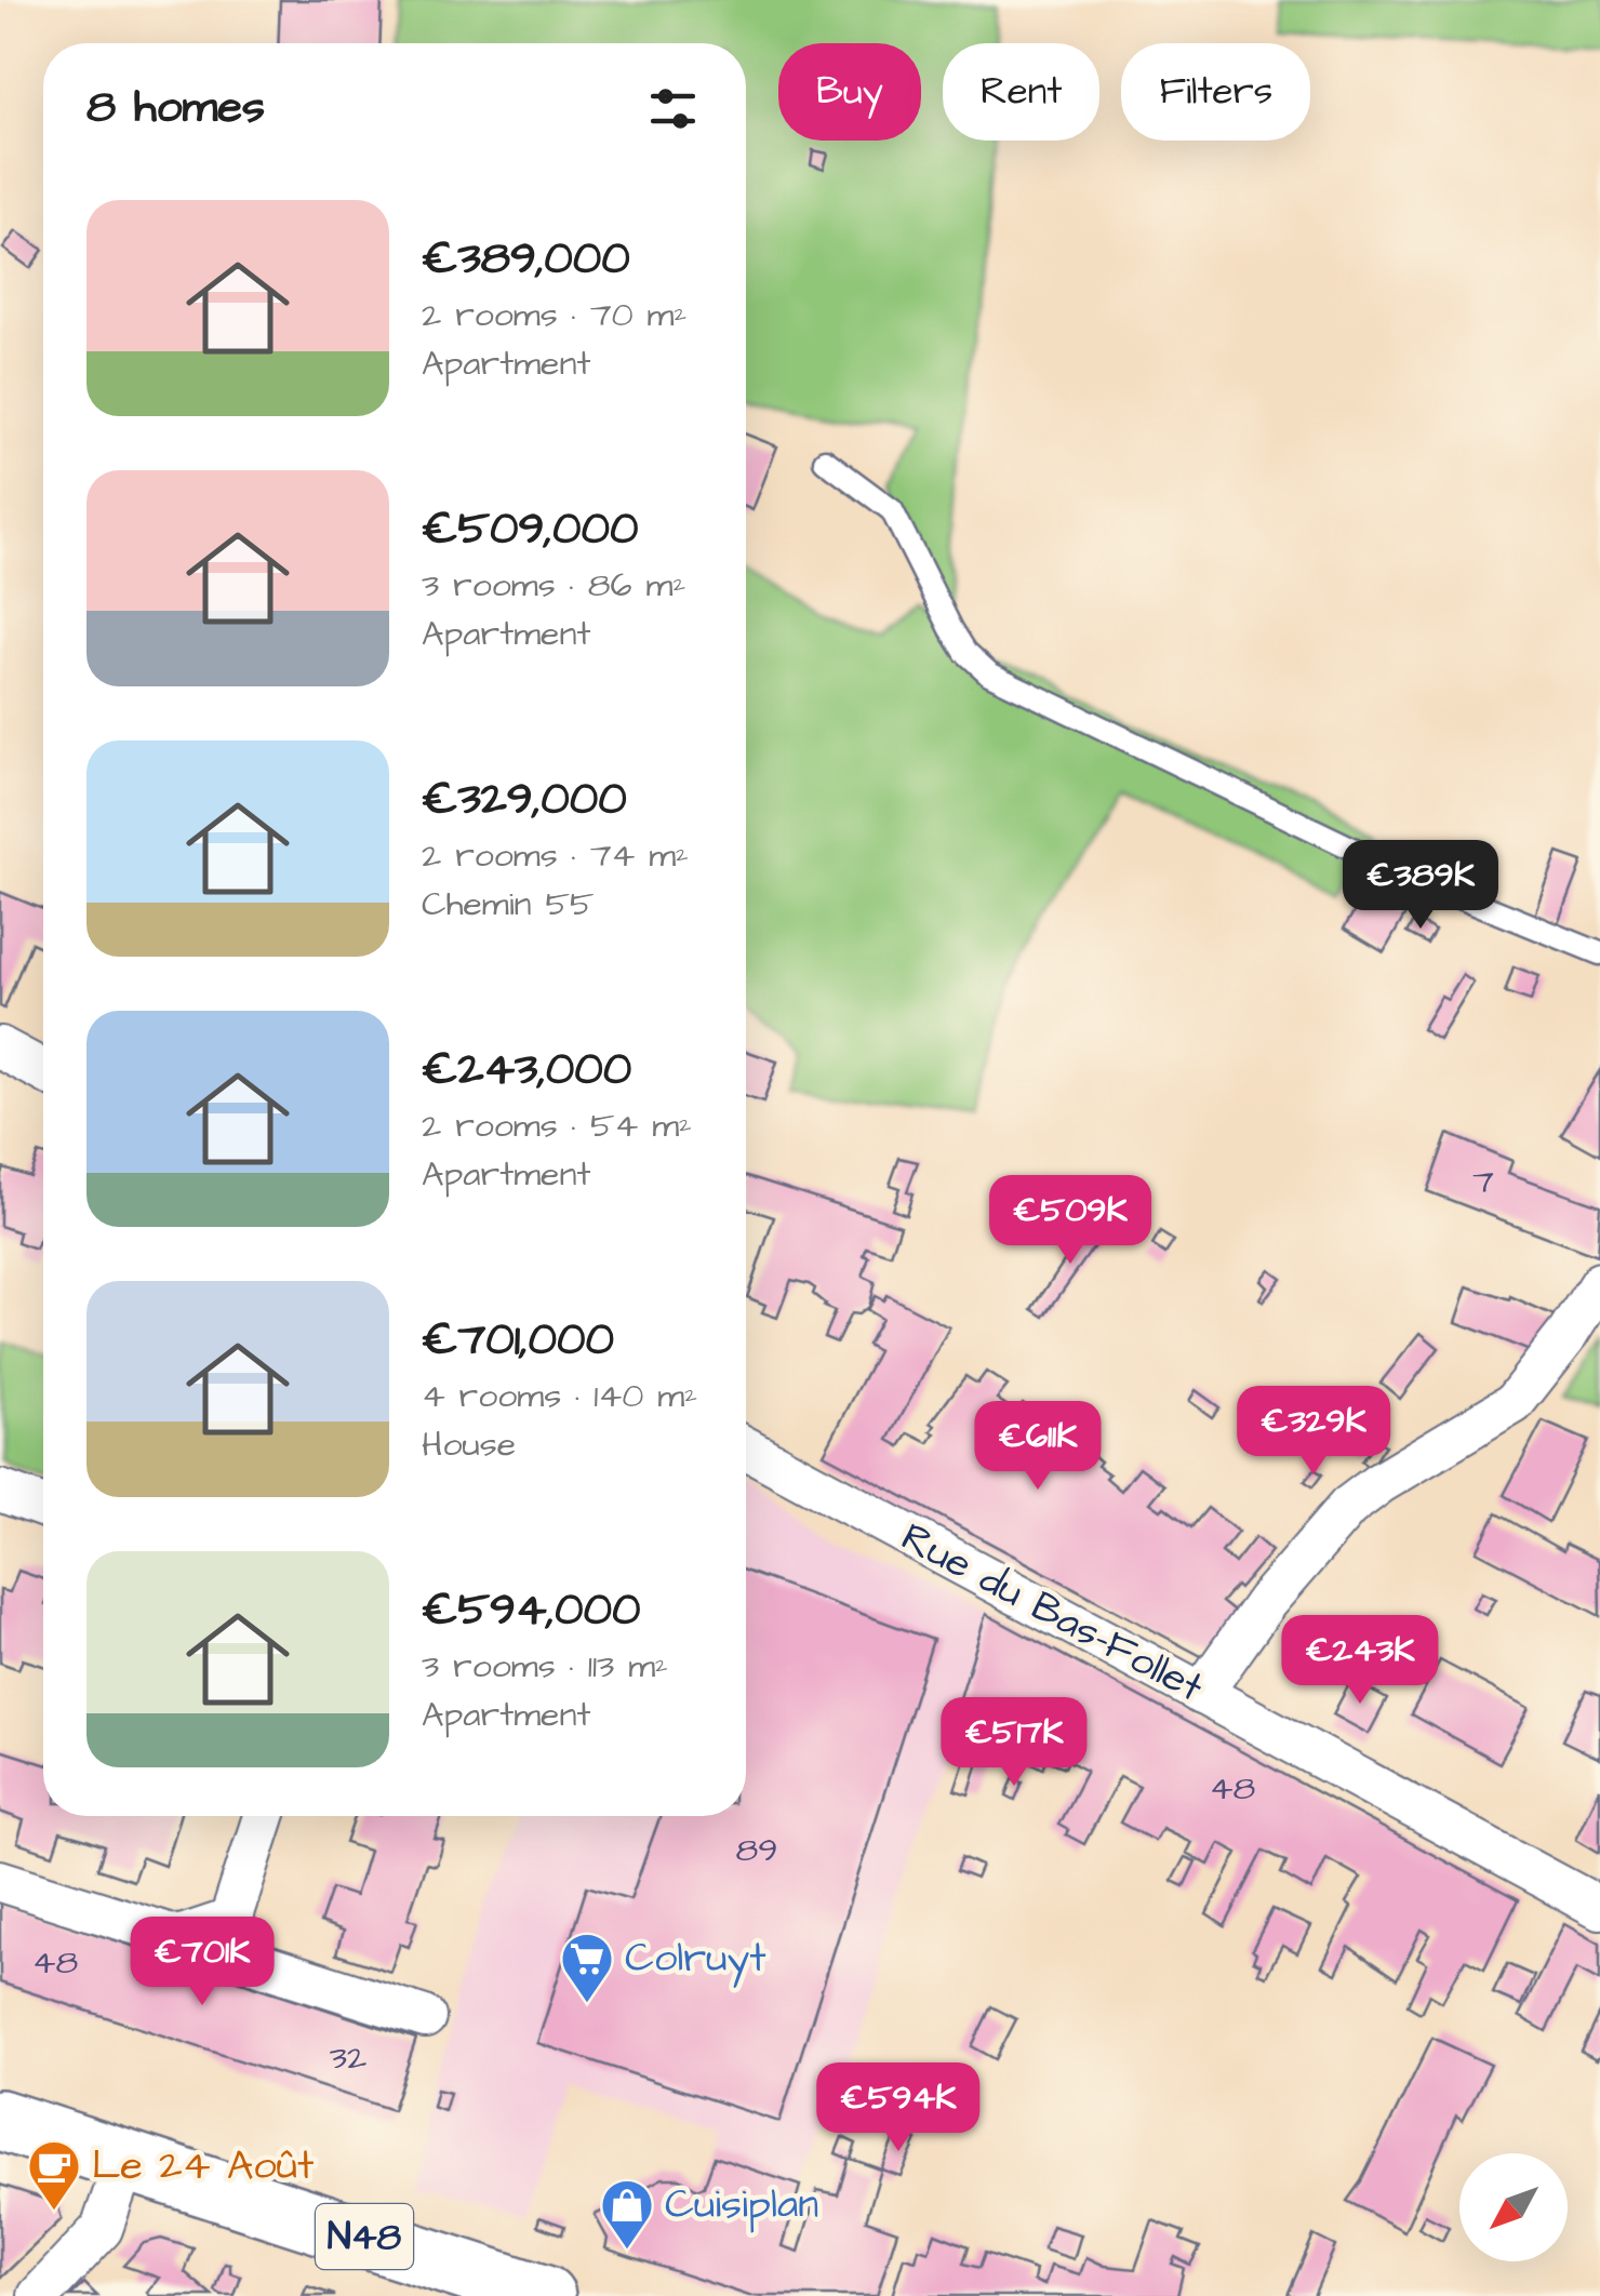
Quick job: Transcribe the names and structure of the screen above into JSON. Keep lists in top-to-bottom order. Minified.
{"streets":{"main road":["N48"],"street":["Rue du Bas-Follet"]},"places":{"supermarket":["Colruyt"],"cafe":["Le 24 Août"],"shop":["Cuisiplan"]},"house_numbers":["7","48","89","48","32"],"north":"bottom left","page":{"chip":["Buy","Rent","Filters"],"heading":"8 homes","list":[{"name":"€389,000","note":"2 rooms · 70 m² · Apartment"},{"name":"€509,000","note":"3 rooms · 86 m² · Apartment"},{"name":"€329,000","note":"2 rooms · 74 m² · Chemin 55"},{"name":"€243,000","note":"2 rooms · 54 m² · Apartment"},{"name":"€701,000","note":"4 rooms · 140 m² · House"},{"name":"€594,000","note":"3 rooms · 113 m² · Apartment"}],"price":["€389K","€509K","€329K","€611K","€243K","€517K","€701K","€594K"]}}
